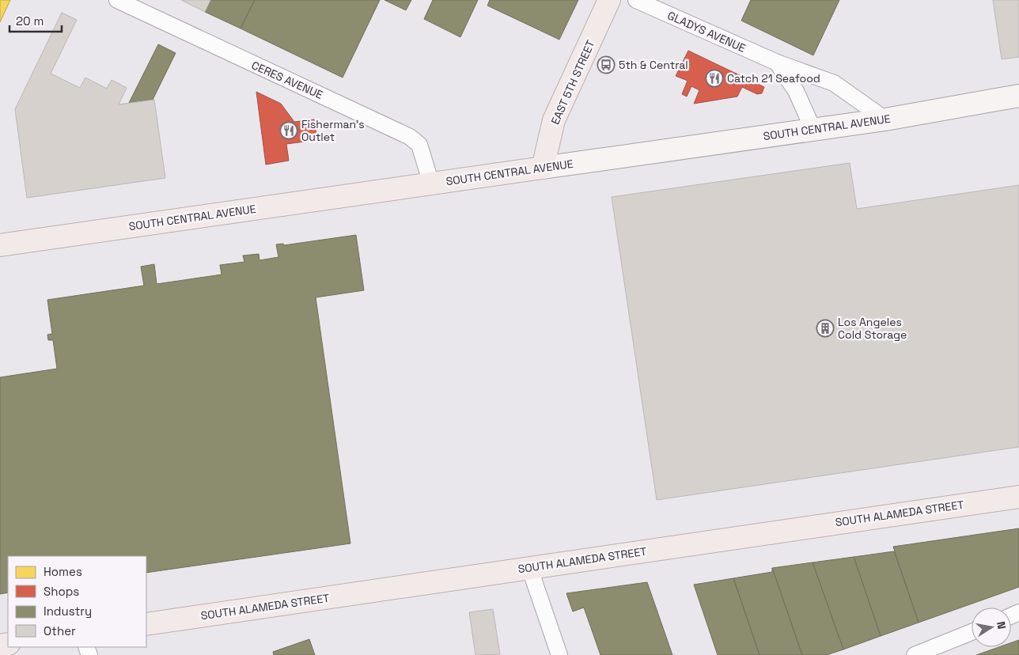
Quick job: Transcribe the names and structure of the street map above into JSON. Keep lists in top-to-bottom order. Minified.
{"streets":{"main road":["EAST 5TH STREET","SOUTH CENTRAL AVENUE","SOUTH ALAMEDA STREET"],"street":["GLADYS AVENUE","CERES AVENUE"]},"crossings":[["GLADYS AVENUE","SOUTH CENTRAL AVENUE"],["CERES AVENUE","SOUTH CENTRAL AVENUE"],["EAST 5TH STREET","SOUTH CENTRAL AVENUE"]],"places":{"bus stop":["5th & Central"],"restaurant":["Catch 21 Seafood","Fisherman's Outlet"],"building":["Los Angeles Cold Storage"]},"legend":["Homes","Shops","Industry","Other"],"scale_bar":"20 m","north":"right"}
